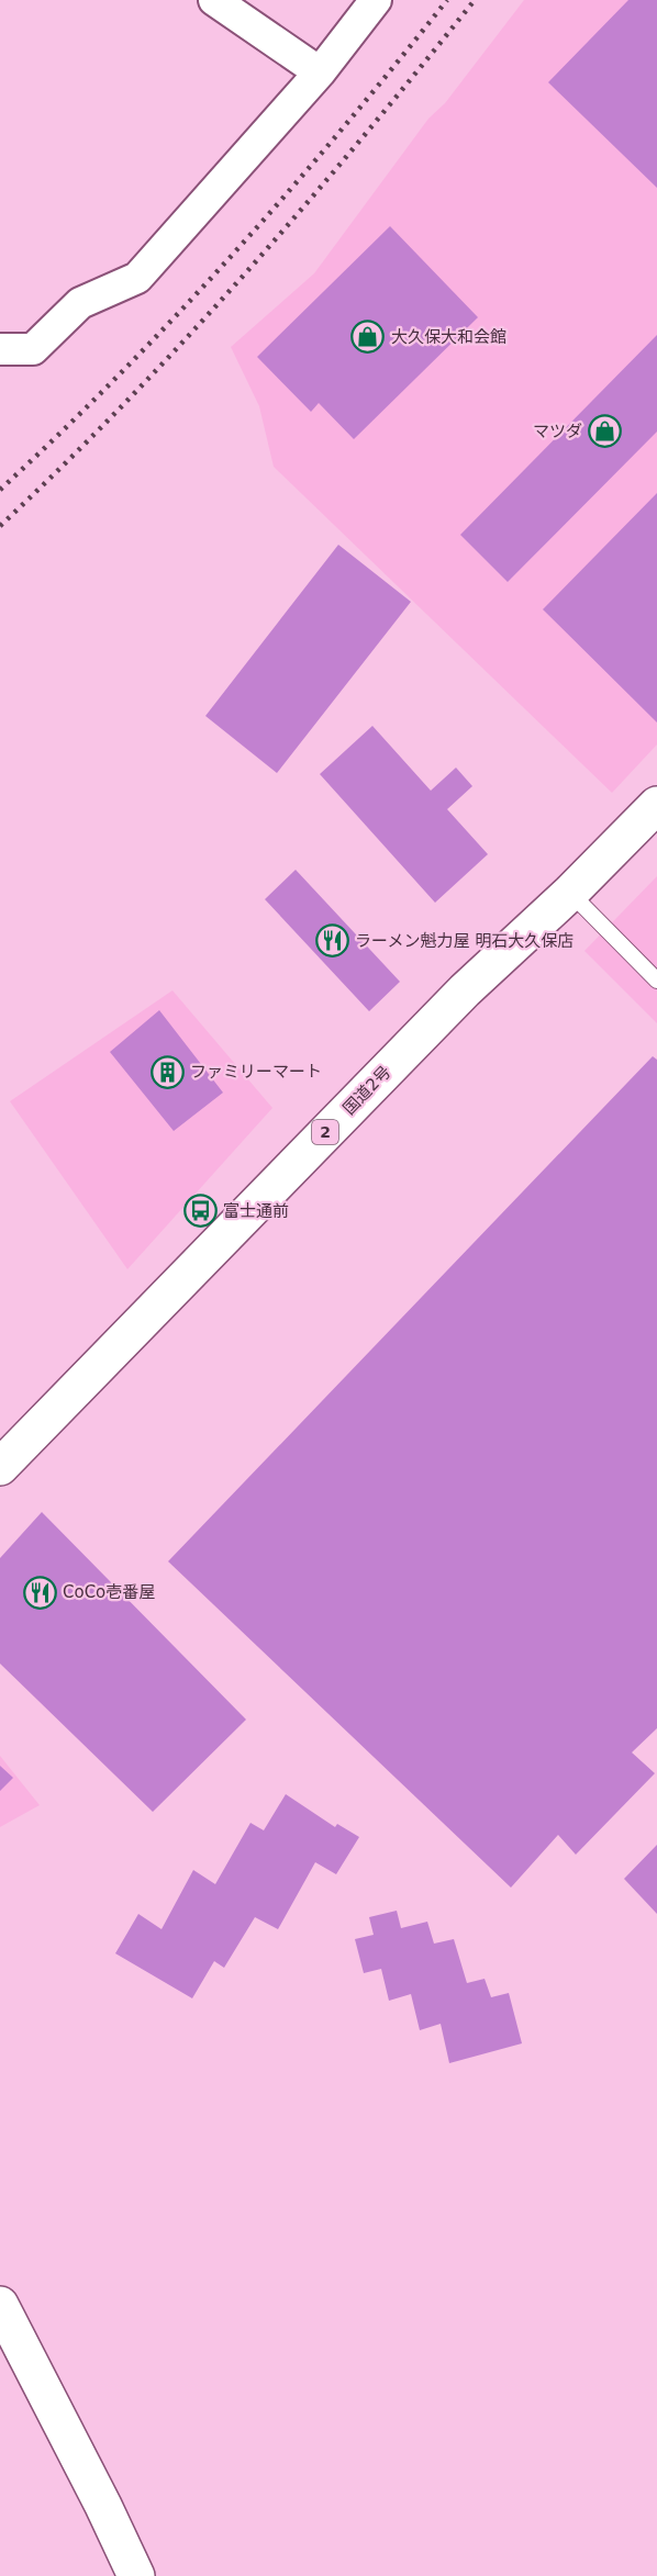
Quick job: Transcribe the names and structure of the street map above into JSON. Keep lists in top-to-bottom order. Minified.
{"streets":{"main road":["国道2号","2"]},"places":{"shop":["大久保大和会館","マツダ"],"restaurant":["ラーメン魁力屋 明石大久保店","CoCo壱番屋"],"building":["ファミリーマート"],"bus stop":["富士通前"]}}
